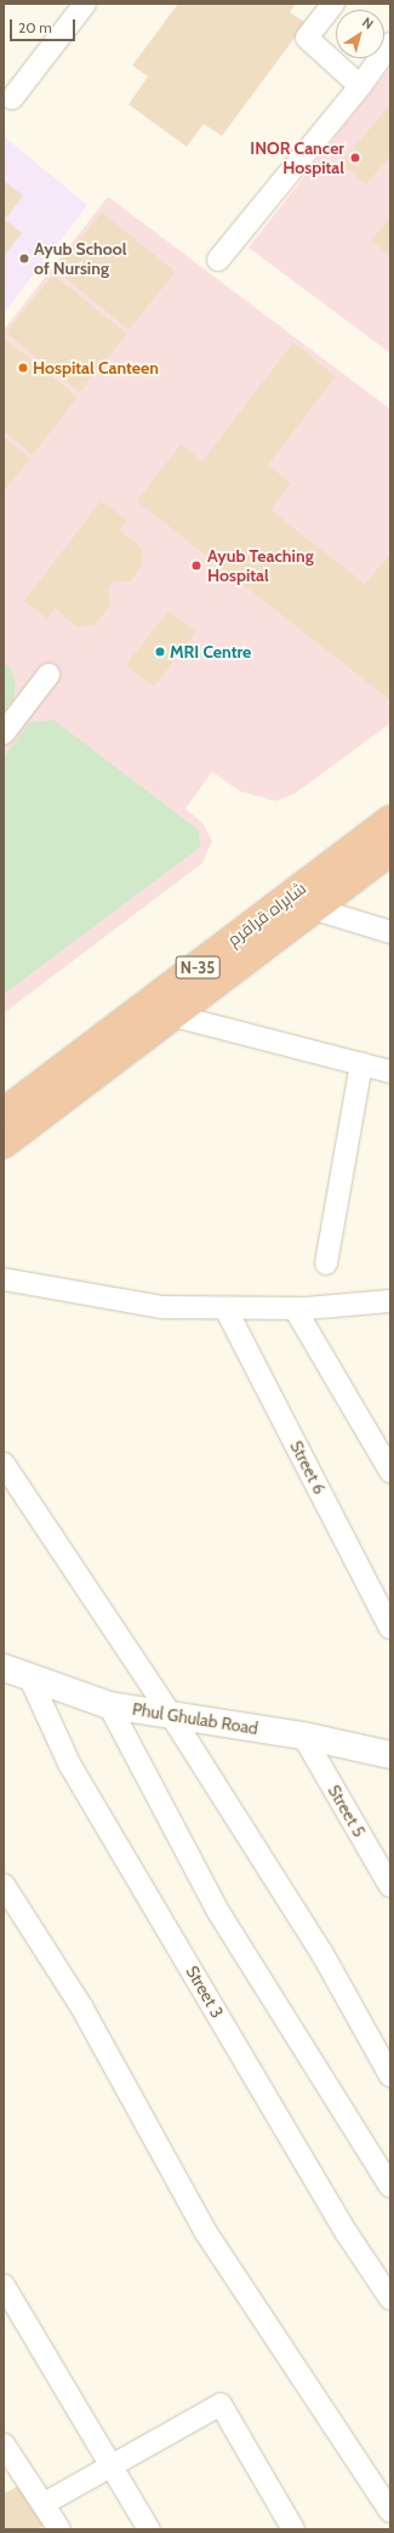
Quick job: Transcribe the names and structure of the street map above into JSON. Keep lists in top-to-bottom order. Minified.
{"streets":{"highway":["شاہراہ قراقرم","N-35"],"street":["Street 6","Phul Ghulab Road","Street 5","Street 3"]},"crossings":[["Phul Ghulab Road","Street 5"],["Phul Ghulab Road","Street 3"]],"places":["INOR Cancer Hospital","Ayub School of Nursing","Hospital Canteen","Ayub Teaching Hospital","MRI Centre"],"scale_bar":"20 m","north":"top right"}
